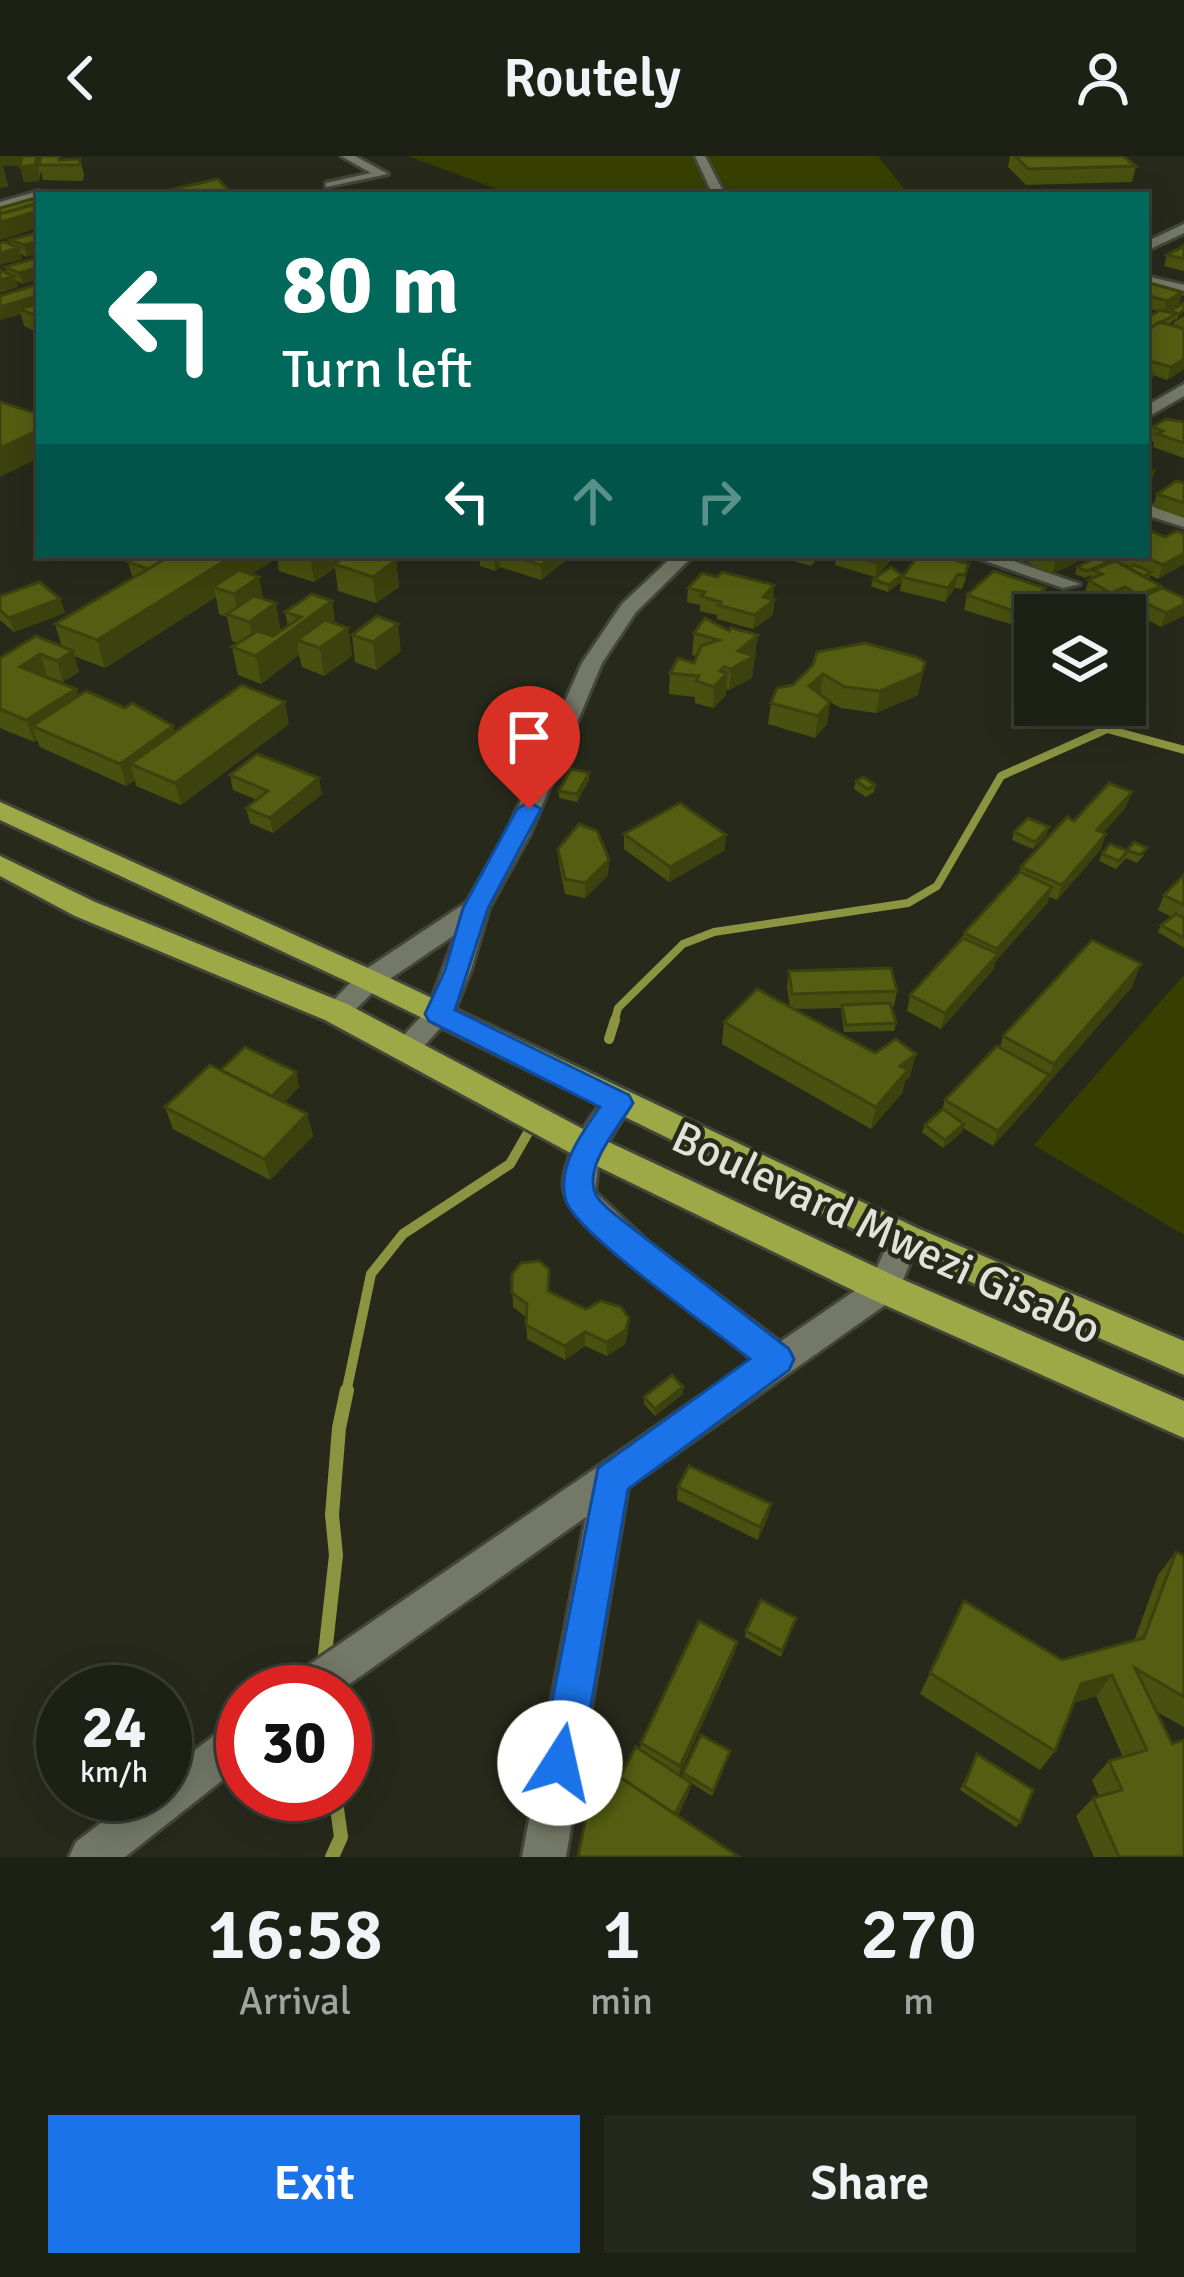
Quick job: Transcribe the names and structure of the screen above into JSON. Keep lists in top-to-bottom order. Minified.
{"streets":{"main road":["Boulevard Mwezi Gisabo"]},"page":{"header":"Routely","turn":["80 m","Turn left"],"speed":"24 km/h","limit":"30","eta":["16:58","Arrival","1","min","270","m"],"buttons":["Exit","Share"]}}
